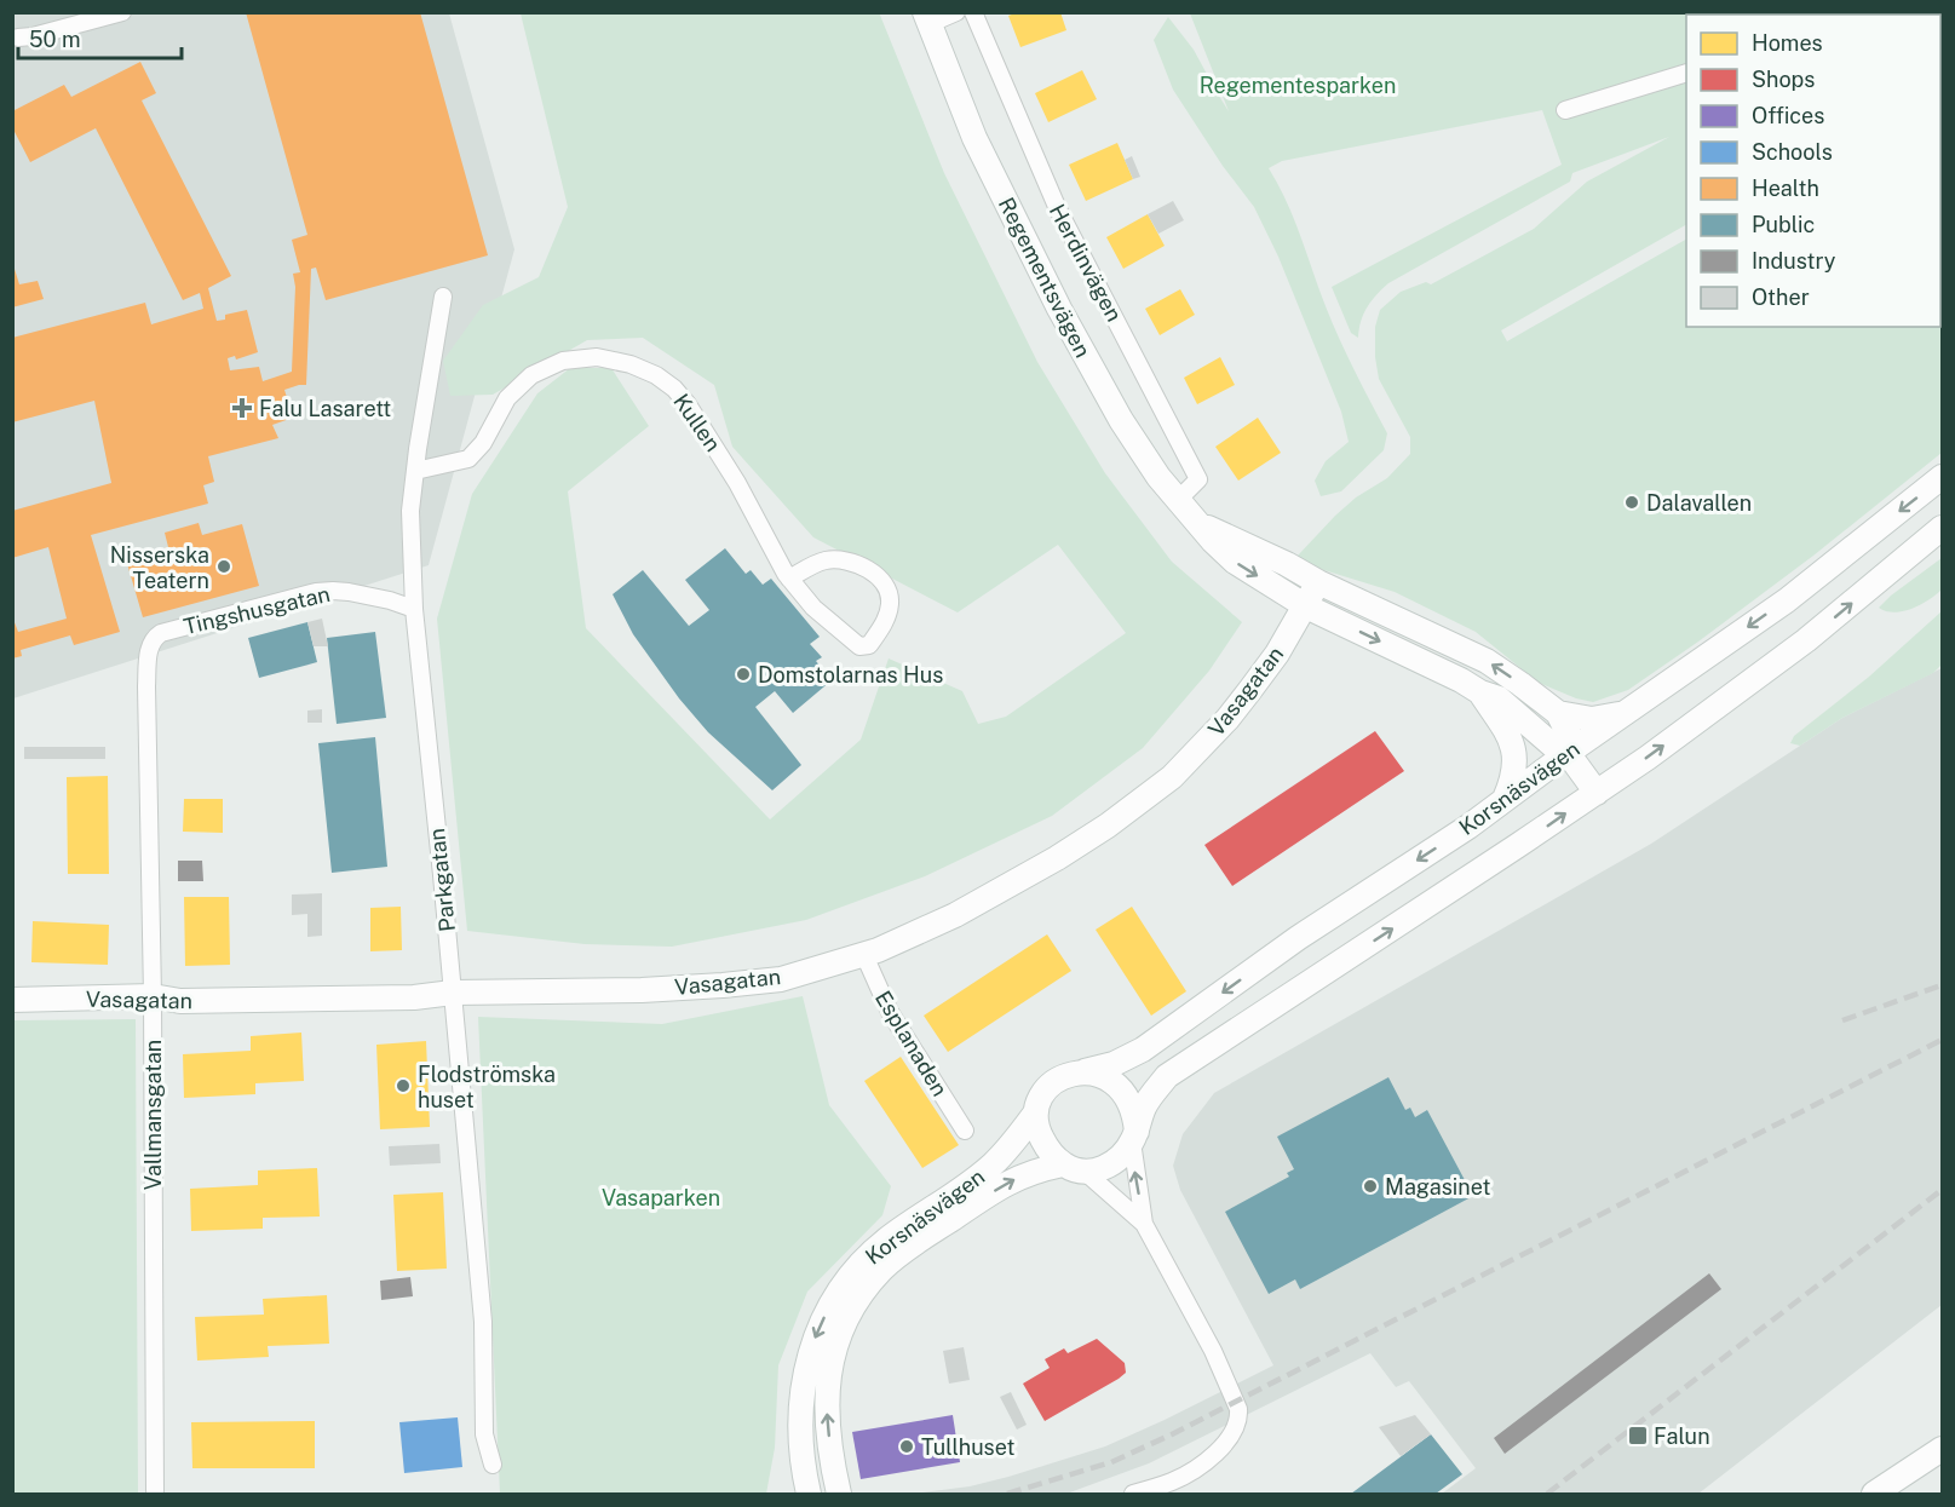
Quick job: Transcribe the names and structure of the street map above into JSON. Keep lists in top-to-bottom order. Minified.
{"streets":{"street":["Herdinvägen","Regementsvägen","Kullen","Tingshusgatan","Vasagatan","Korsnäsvägen","Parkgatan","Esplanaden","Vallmansgatan"]},"crossings":[["Herdinvägen","Regementsvägen"],["Regementsvägen","Vasagatan"],["Regementsvägen","Korsnäsvägen"],["Kullen","Parkgatan"],["Tingshusgatan","Parkgatan"],["Tingshusgatan","Vallmansgatan"],["Vasagatan","Parkgatan"],["Vasagatan","Esplanaden"],["Vasagatan","Vallmansgatan"]],"parks":["Regementesparken","Vasaparken"],"places":{"health":["Falu Lasarett"],"other":["Dalavallen","Nisserska Teatern","Domstolarnas Hus","Flodströmska huset","Magasinet","Tullhuset"],"transit":["Falun"]},"legend":["Homes","Shops","Offices","Schools","Health","Public","Industry","Other"],"scale_bar":"50 m"}
